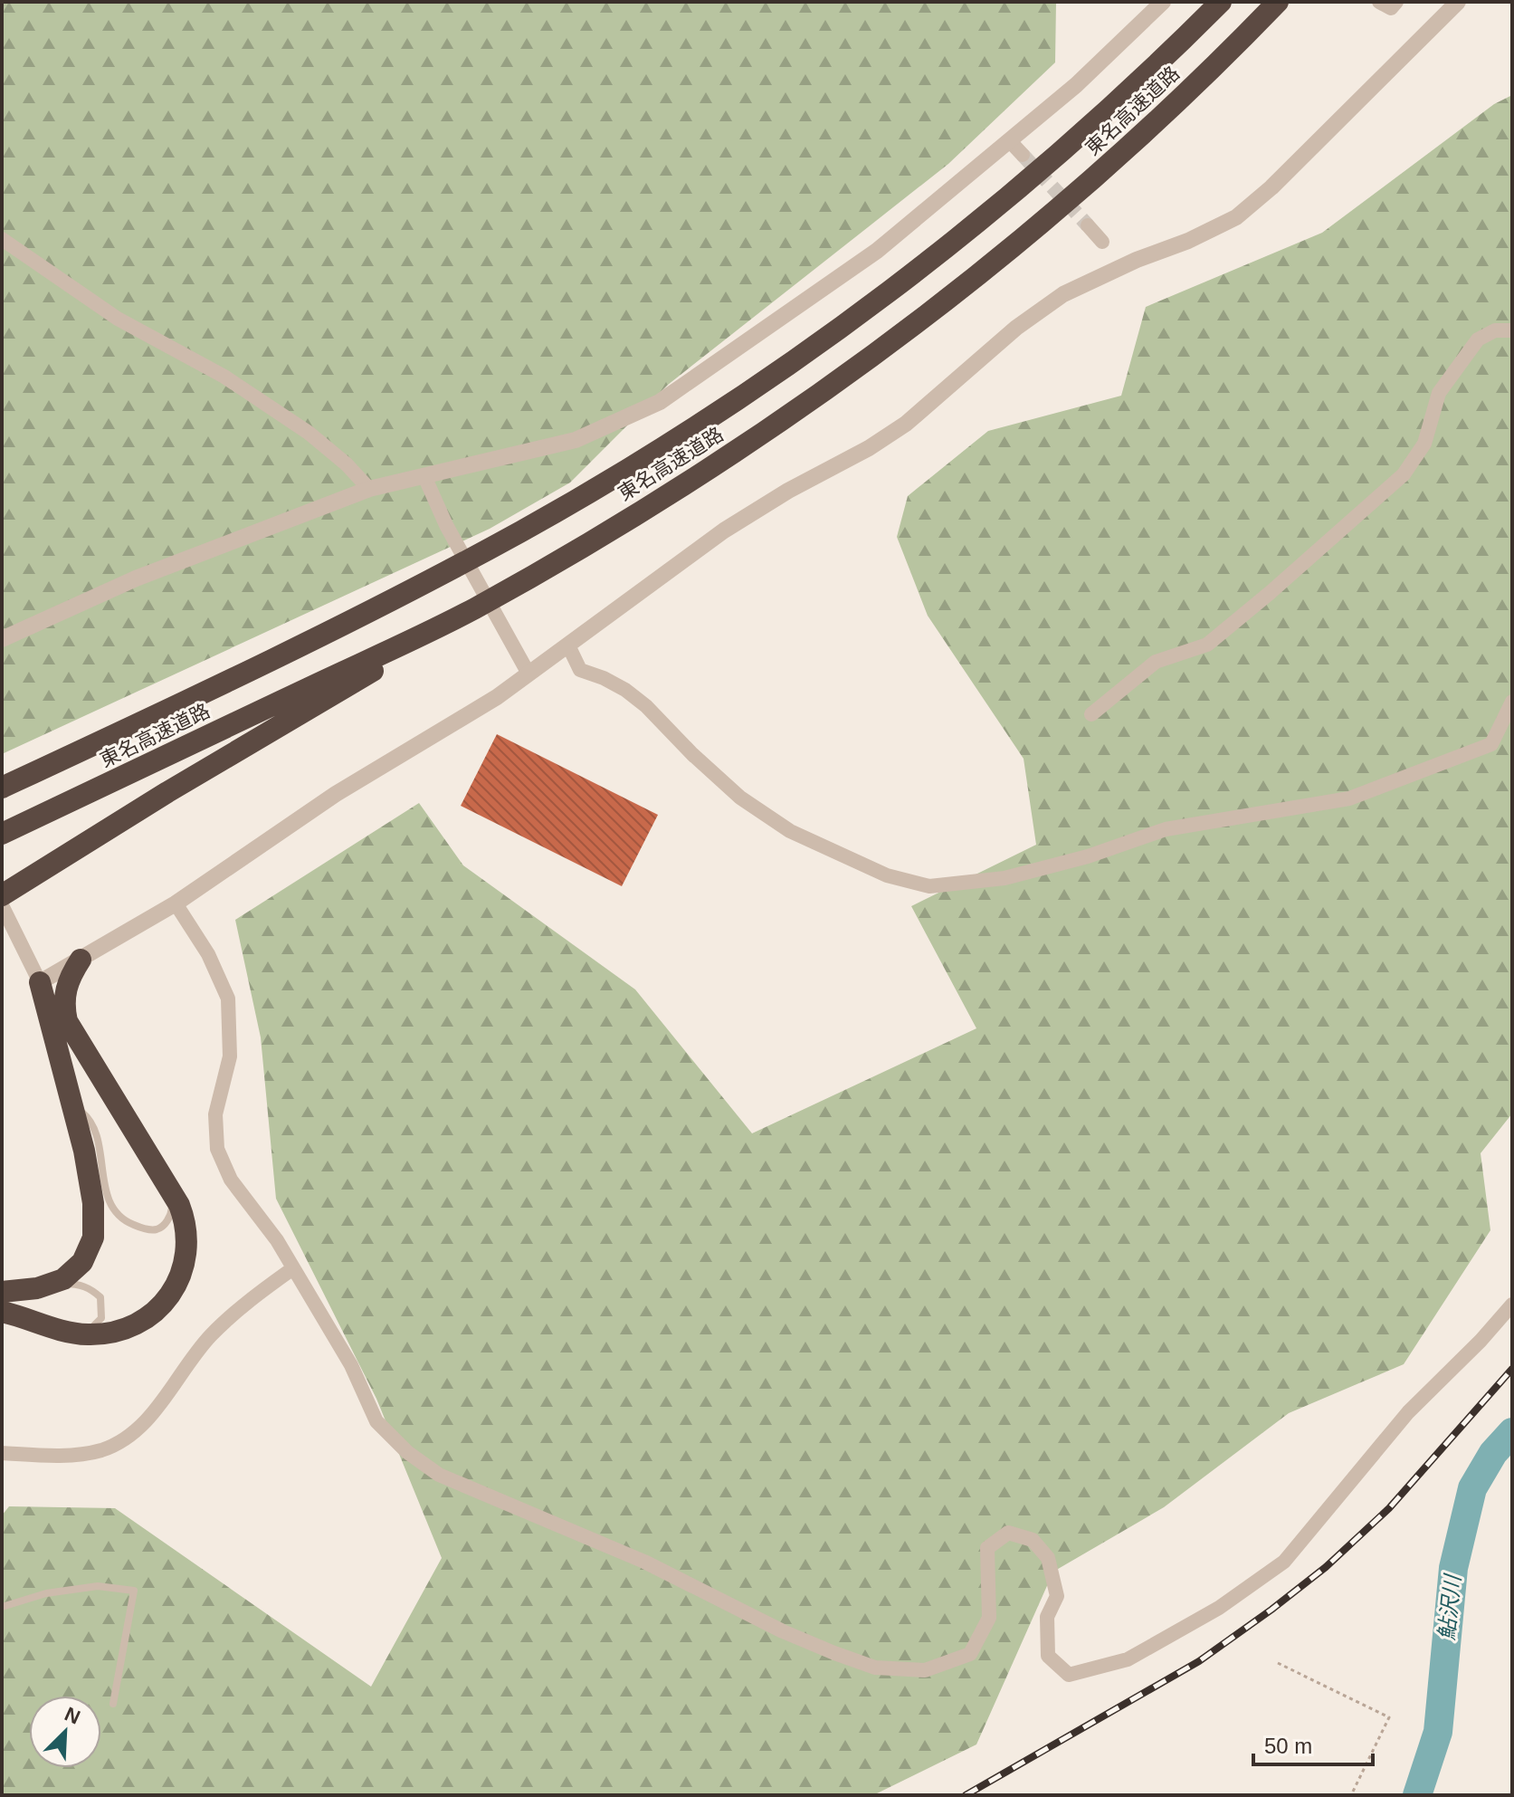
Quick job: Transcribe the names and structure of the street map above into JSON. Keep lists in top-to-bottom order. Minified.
{"streets":{"highway":["東名高速道路"]},"water":["鮎沢川"],"scale_bar":"50 m","north":"top right"}
